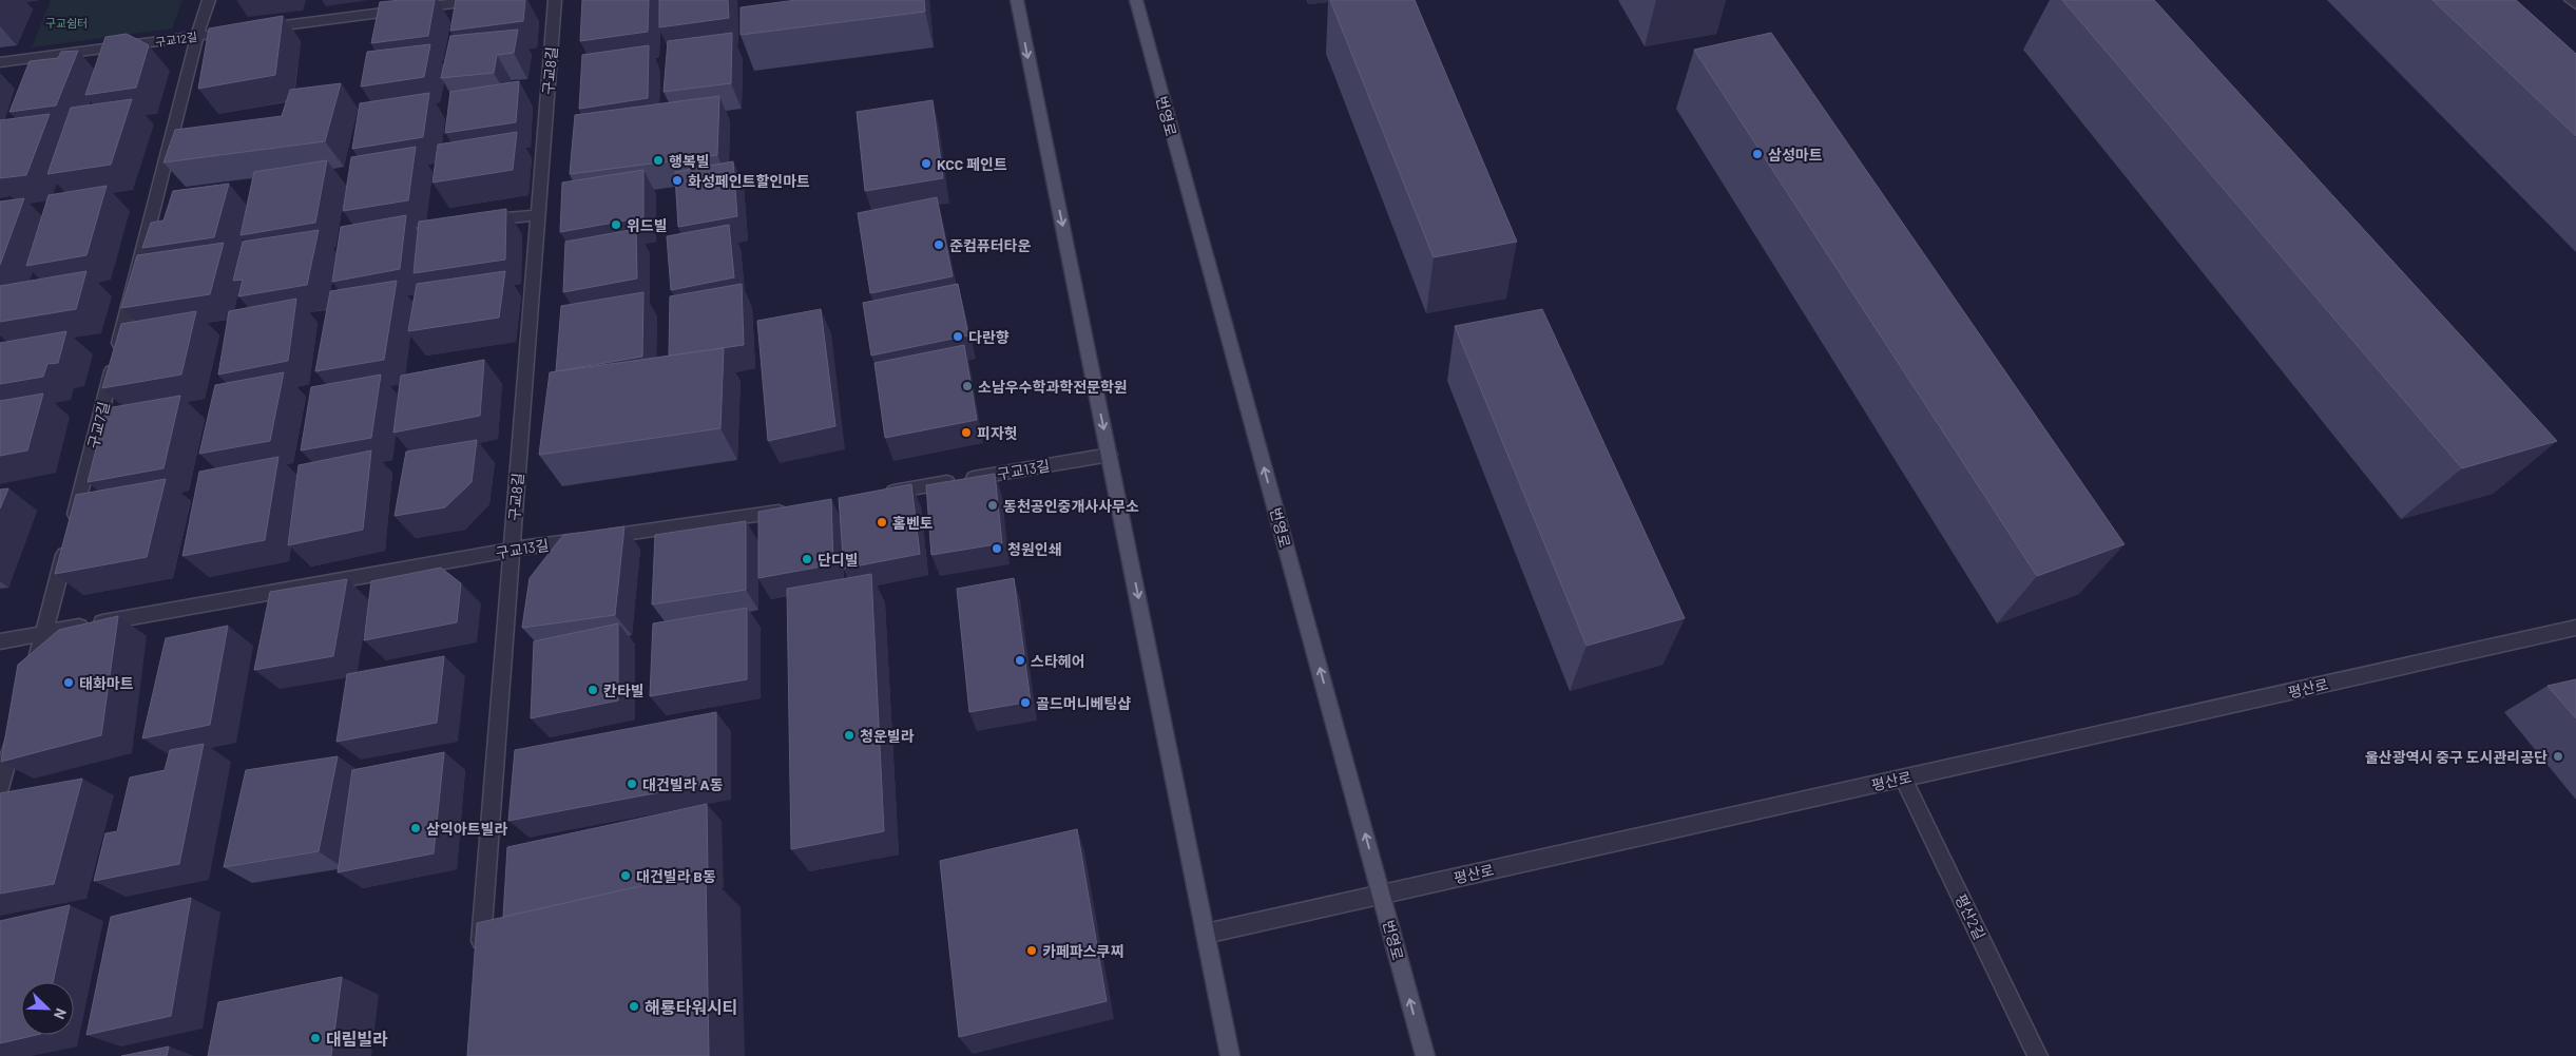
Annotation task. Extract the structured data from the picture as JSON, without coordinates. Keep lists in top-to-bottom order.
{
  "streets": {
    "main road": ["번영로"],
    "street": [
      "구교12길",
      "구교8길",
      "구교7길",
      "구교13길",
      "평산로",
      "평산2길"
    ]
  },
  "crossings": [
    ["구교12길", "구교7길"],
    ["구교8길", "구교13길"],
    ["번영로", "평산로"],
    ["구교7길", "구교13길"],
    ["평산로", "평산2길"]
  ],
  "parks": ["구교쉼터"],
  "places": [
    "삼성마트",
    "행복빌",
    "KCC 페인트",
    "화성페인트할인마트",
    "위드빌",
    "준컴퓨터타운",
    "다란향",
    "소남우수학과학전문학원",
    "피자헛",
    "동천공인중개사사무소",
    "홈벤토",
    "청원인쇄",
    "단디빌",
    "스타헤어",
    "태화마트",
    "칸타빌",
    "골드머니베팅샵",
    "청운빌라",
    "울산광역시 중구 도시관리공단",
    "대건빌라 A동",
    "삼익아트빌라",
    "대건빌라 B동",
    "카페파스쿠찌",
    "해룡타워시티",
    "대림빌라"
  ],
  "north": "bottom right"
}
